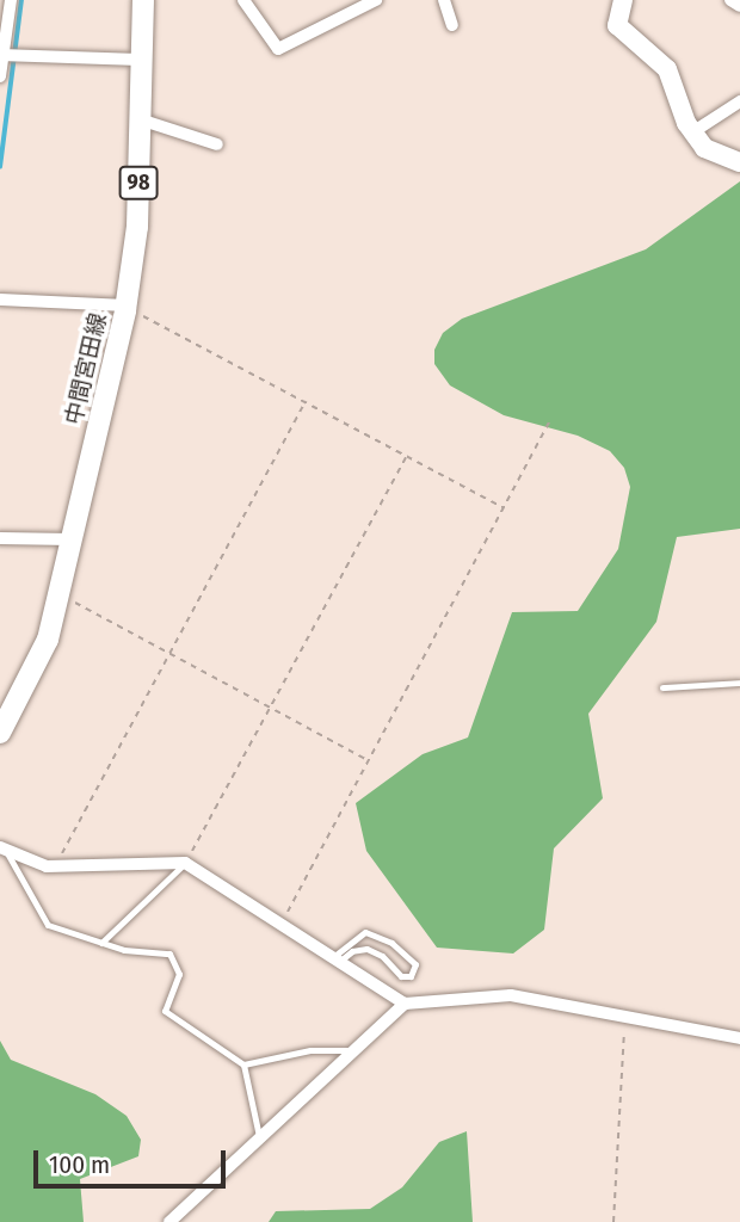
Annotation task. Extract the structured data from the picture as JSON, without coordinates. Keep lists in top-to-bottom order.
{
  "streets": {
    "main road": ["98", "中間宮田線"]
  },
  "scale_bar": "100 m"
}
